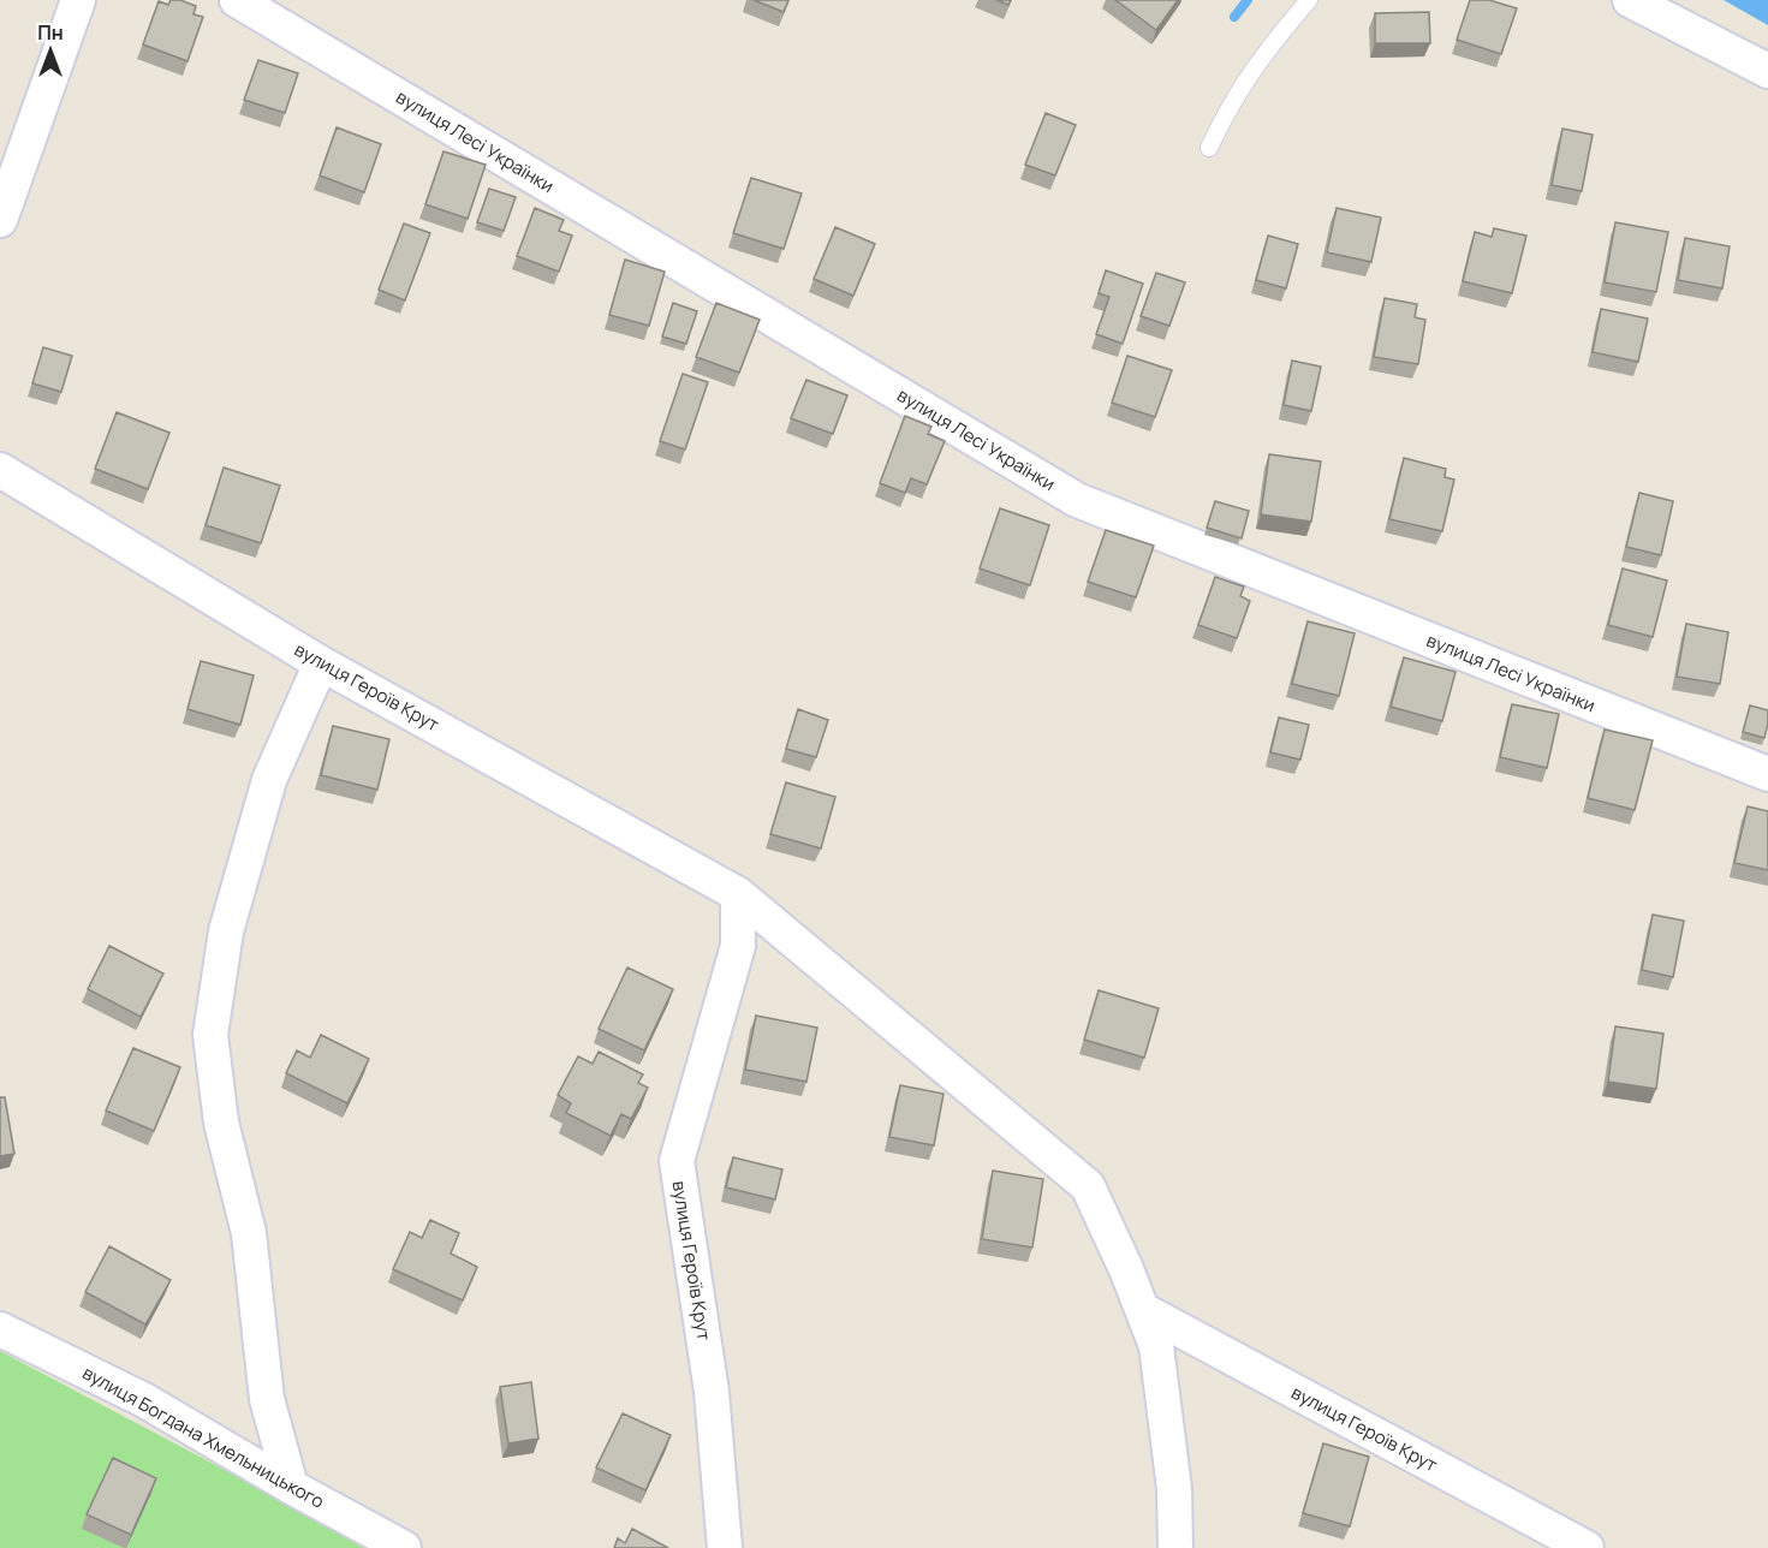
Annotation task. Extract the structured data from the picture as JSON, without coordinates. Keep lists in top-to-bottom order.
{
  "streets": {
    "street": ["вулиця Лесі Українки", "вулиця Героїв Крут", "вулиця Богдана Хмельницького"]
  },
  "north": "top"
}
